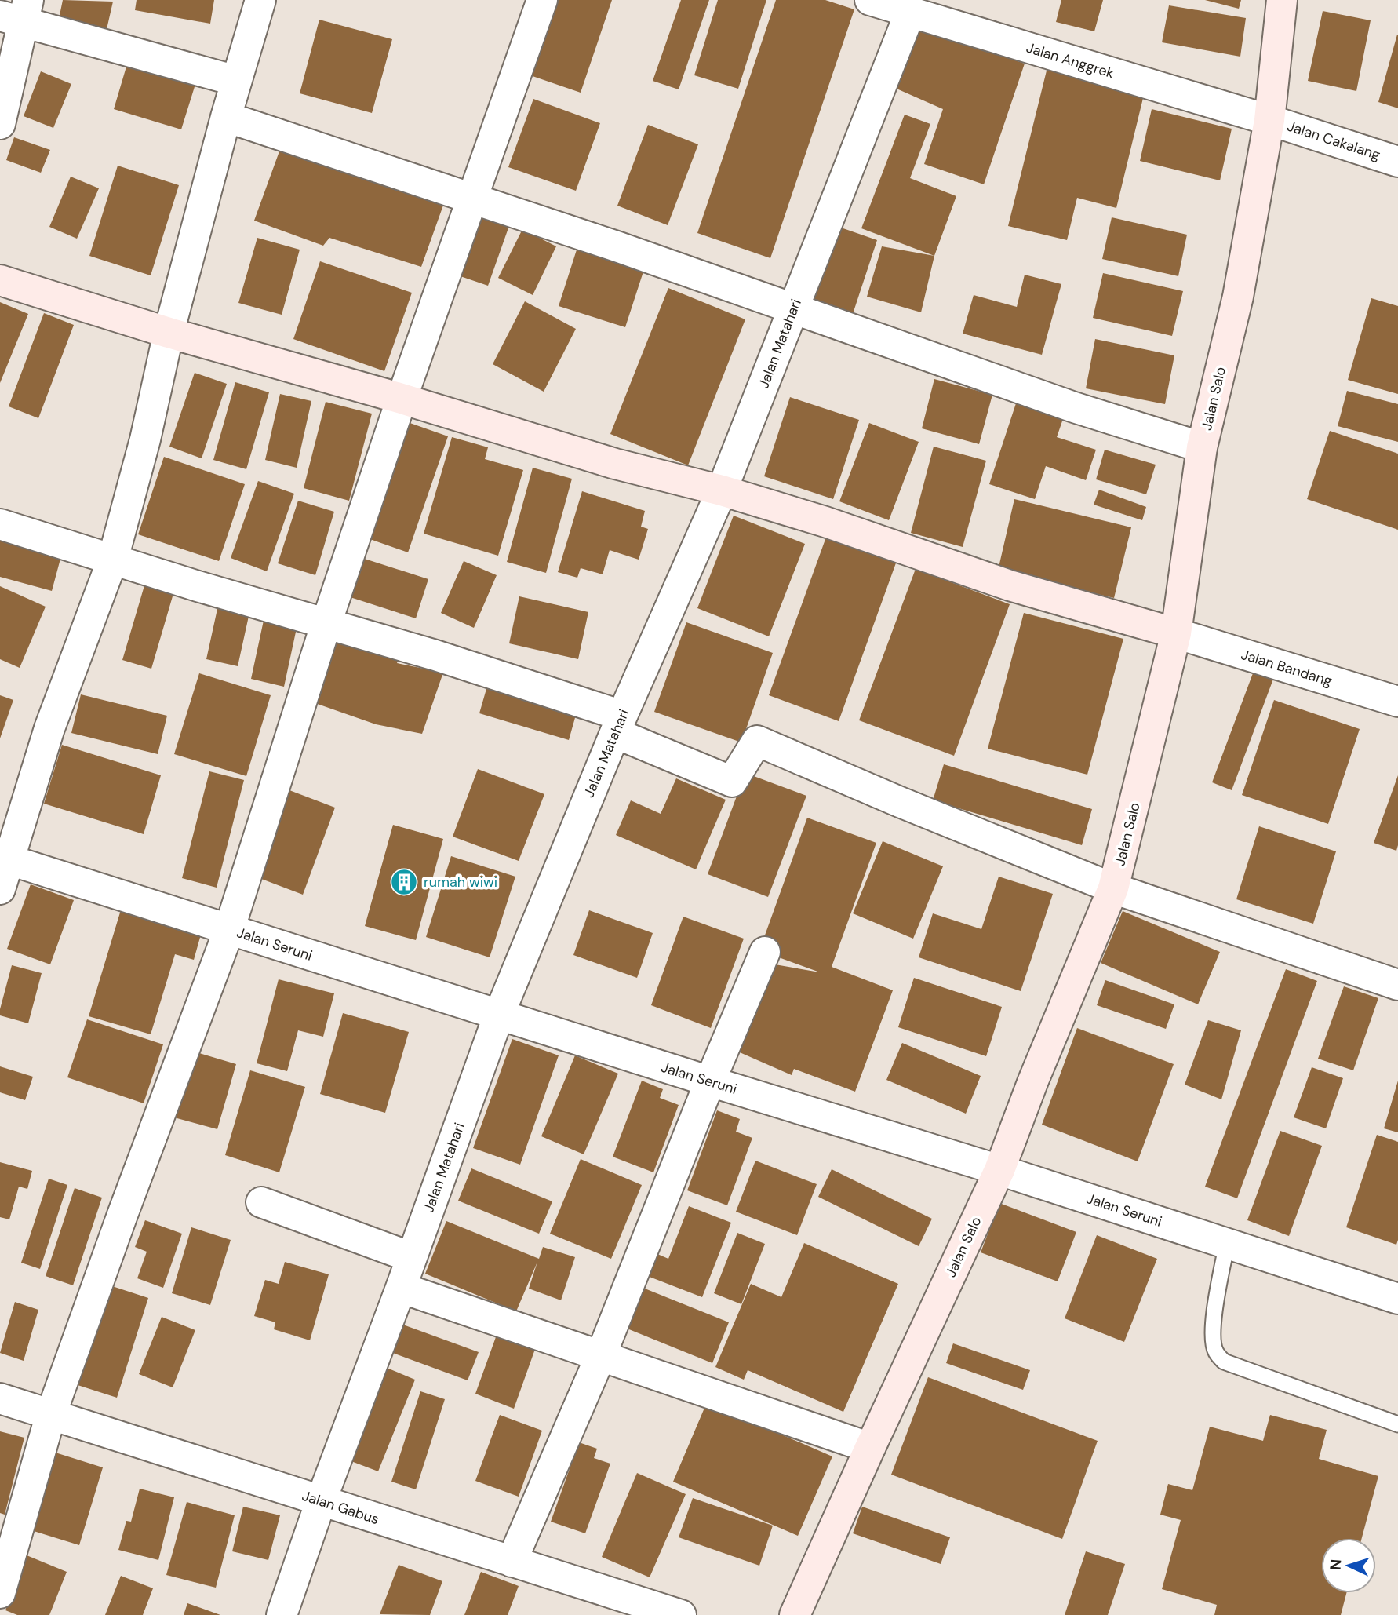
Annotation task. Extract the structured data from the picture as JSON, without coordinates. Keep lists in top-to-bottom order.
{
  "streets": {
    "street": [
      "Jalan Anggrek",
      "Jalan Cakalang",
      "Jalan Matahari",
      "Jalan Salo",
      "Jalan Bandang",
      "Jalan Seruni",
      "Jalan Gabus"
    ]
  },
  "crossings": [
    ["Jalan Anggrek", "Jalan Cakalang"],
    ["Jalan Anggrek", "Jalan Matahari"],
    ["Jalan Anggrek", "Jalan Salo"],
    ["Jalan Cakalang", "Jalan Salo"],
    ["Jalan Matahari", "Jalan Seruni"],
    ["Jalan Matahari", "Jalan Gabus"],
    ["Jalan Salo", "Jalan Bandang"],
    ["Jalan Salo", "Jalan Seruni"]
  ],
  "places": {
    "building": ["rumah wiwi"]
  },
  "north": "left"
}
